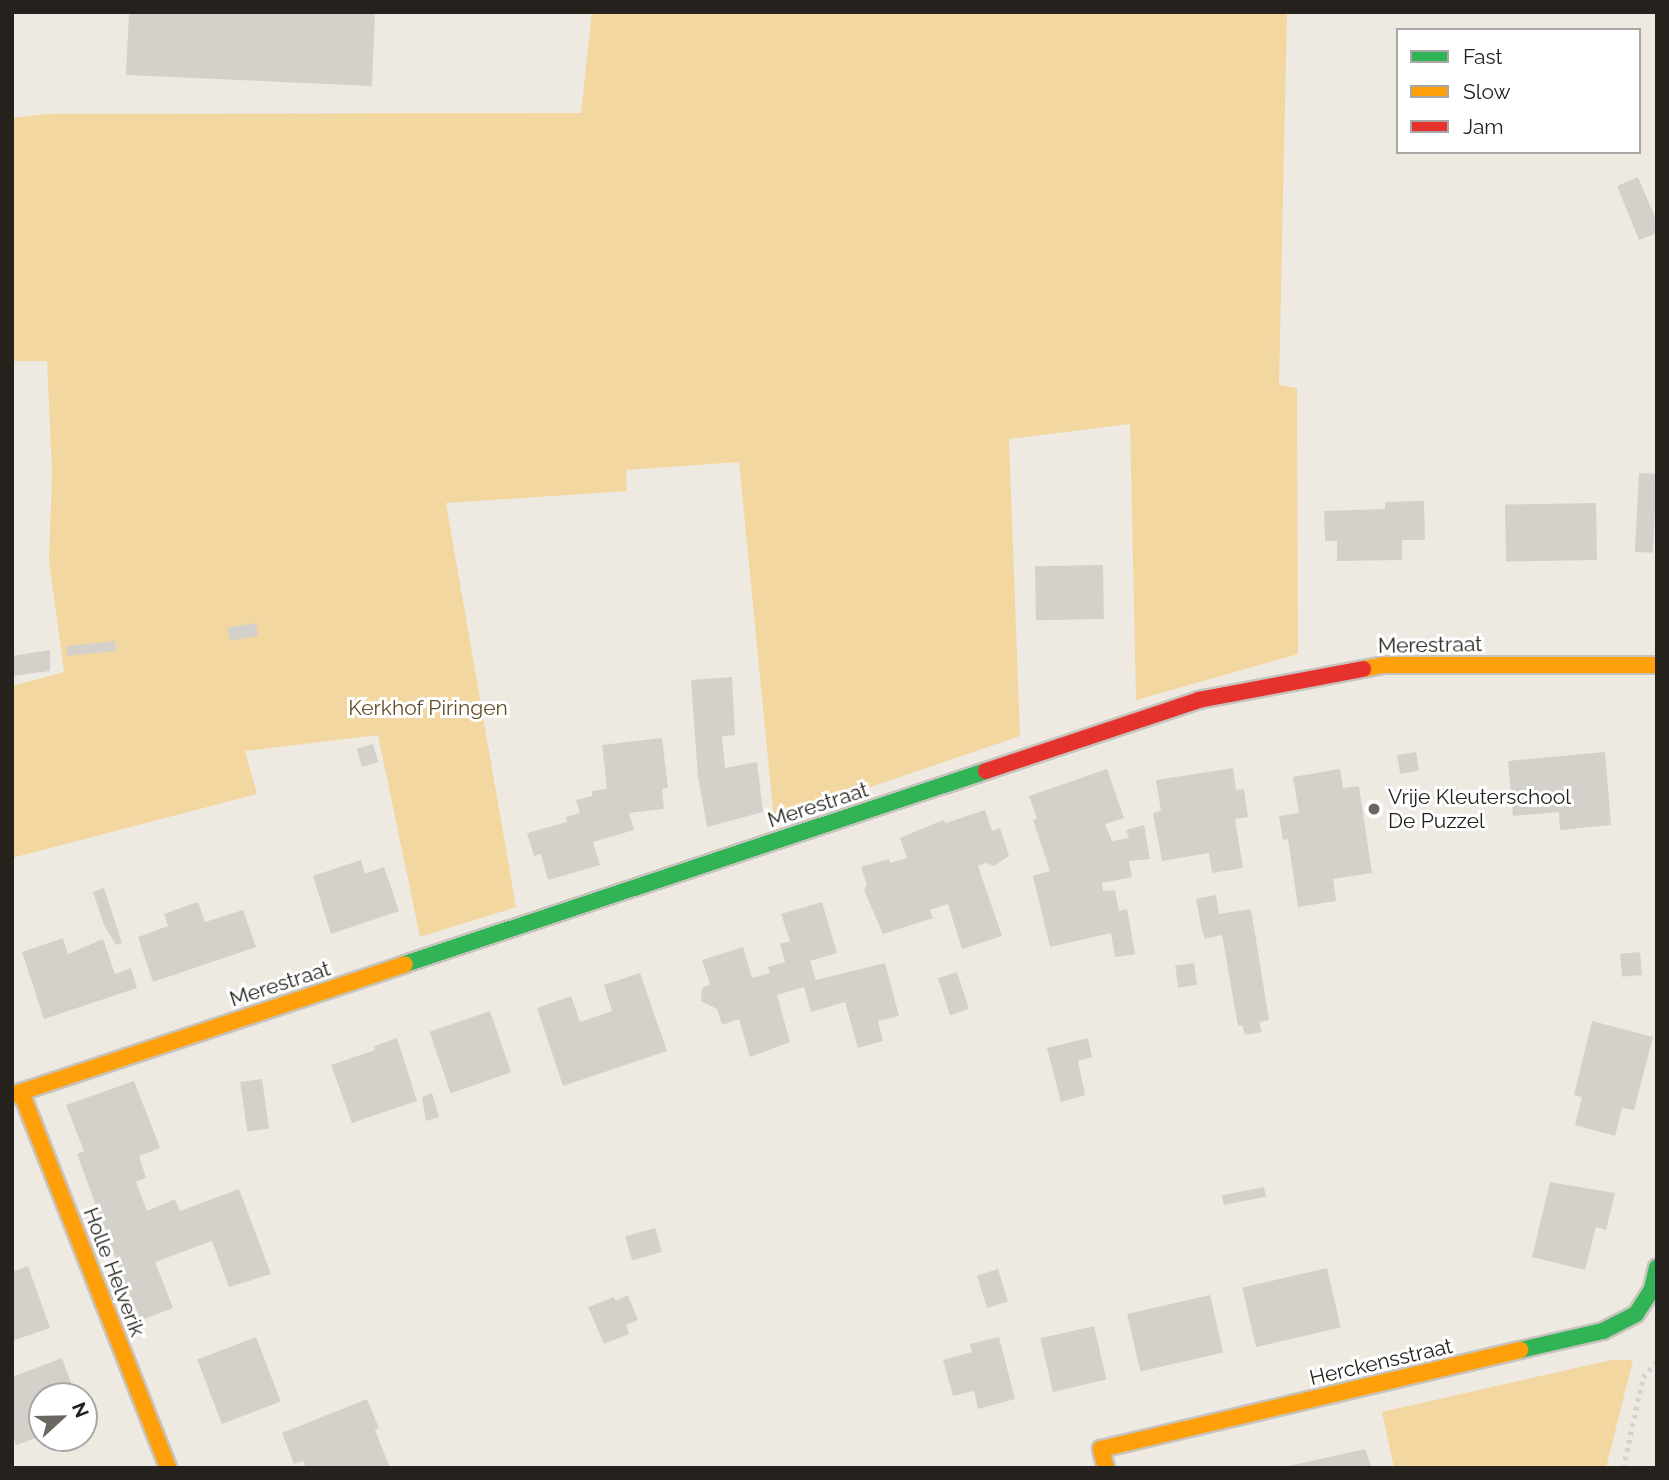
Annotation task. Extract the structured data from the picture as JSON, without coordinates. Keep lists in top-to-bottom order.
{
  "streets": {
    "street": ["Merestraat", "Holle Helverik", "Herckensstraat"]
  },
  "crossings": [
    ["Merestraat", "Holle Helverik"]
  ],
  "parks": ["Kerkhof Piringen"],
  "places": ["Vrije Kleuterschool De Puzzel"],
  "legend": ["Fast", "Slow", "Jam"],
  "north": "right"
}
